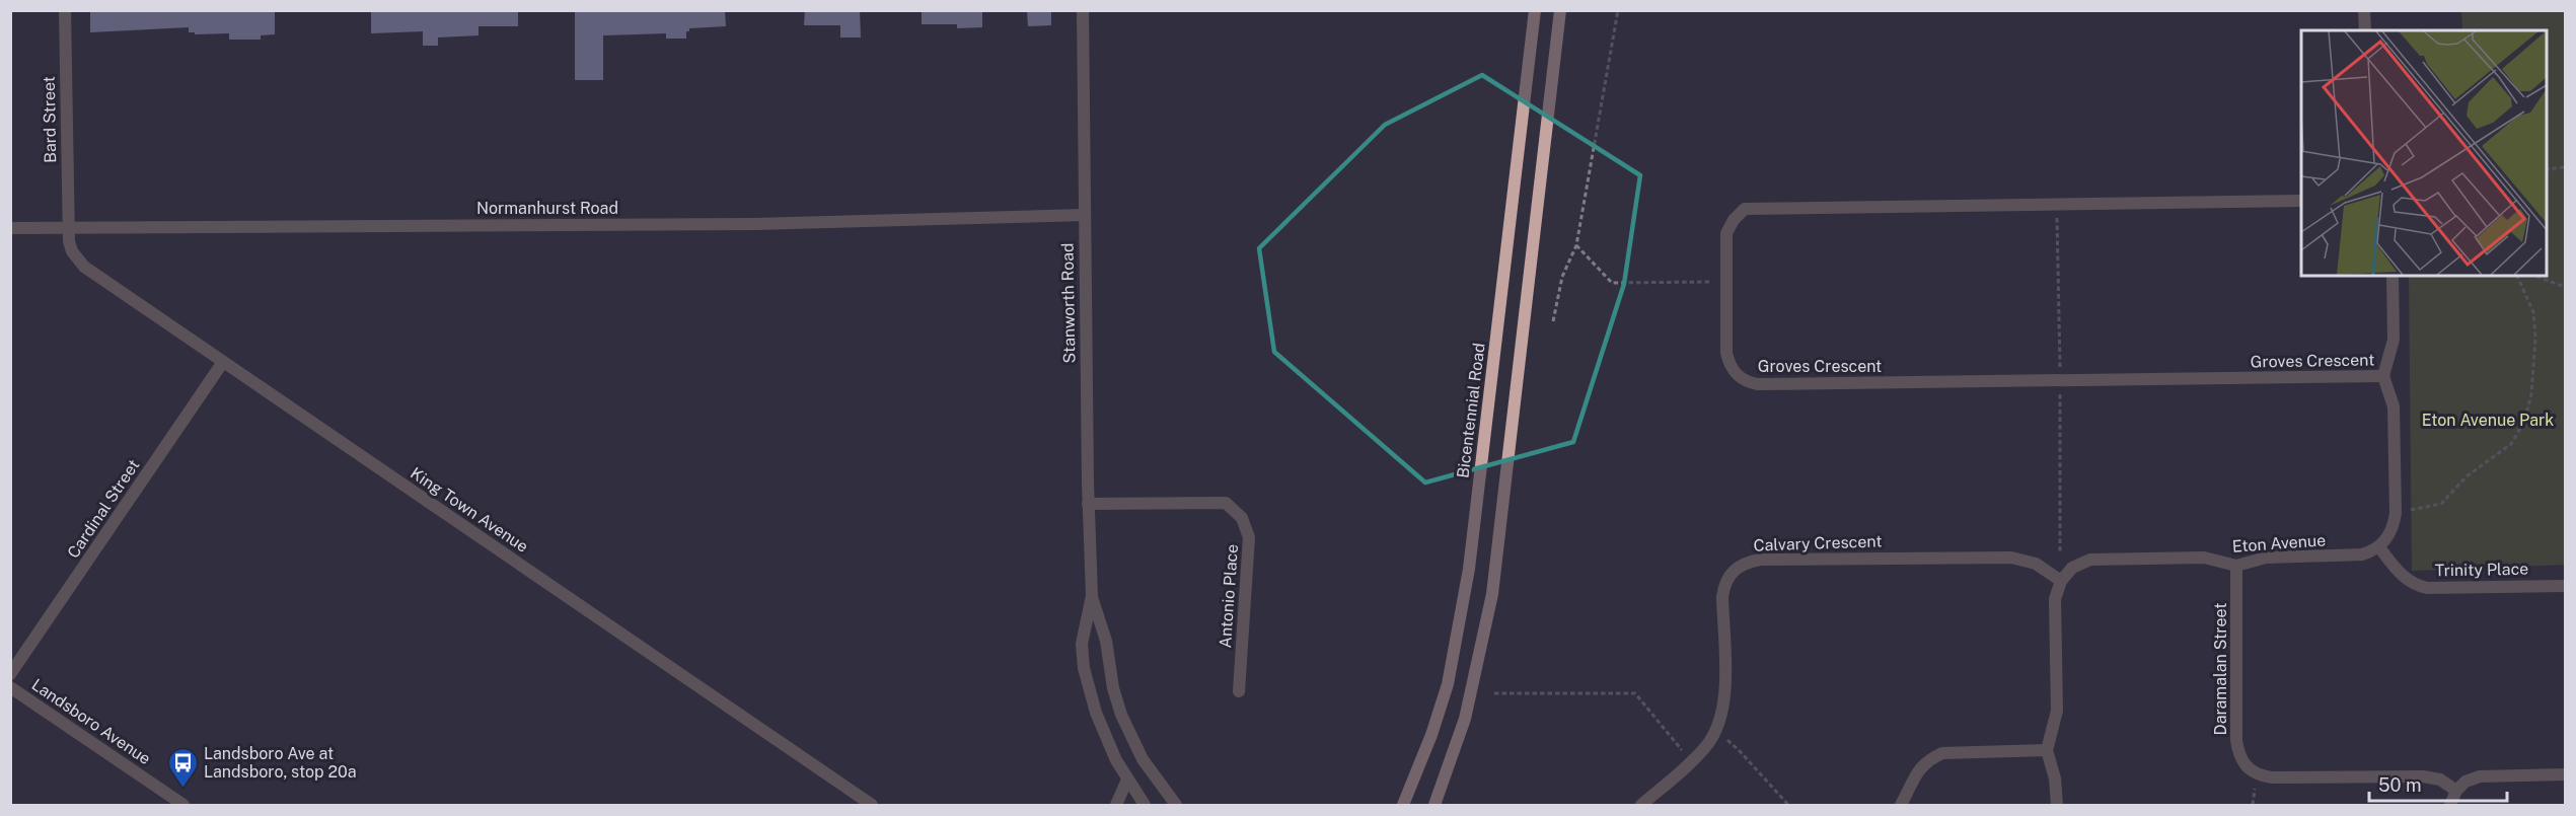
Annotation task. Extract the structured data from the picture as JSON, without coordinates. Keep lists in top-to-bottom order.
{
  "streets": {
    "main road": ["Bicentennial Road"],
    "street": [
      "Bard Street",
      "Normanhurst Road",
      "Stanworth Road",
      "Groves Crescent",
      "Cardinal Street",
      "King Town Avenue",
      "Calvary Crescent",
      "Eton Avenue",
      "Trinity Place",
      "Antonio Place",
      "Daramalan Street",
      "Landsboro Avenue"
    ]
  },
  "crossings": [
    ["Bard Street", "Normanhurst Road"],
    ["Bard Street", "King Town Avenue"],
    ["Normanhurst Road", "Stanworth Road"],
    ["Normanhurst Road", "King Town Avenue"],
    ["Stanworth Road", "Antonio Place"],
    ["Cardinal Street", "King Town Avenue"],
    ["Calvary Crescent", "Eton Avenue"],
    ["Eton Avenue", "Trinity Place"],
    ["Eton Avenue", "Daramalan Street"]
  ],
  "parks": ["Eton Avenue Park"],
  "places": {
    "bus stop": ["Landsboro Ave at Landsboro, stop 20a"]
  },
  "scale_bar": "50 m"
}
